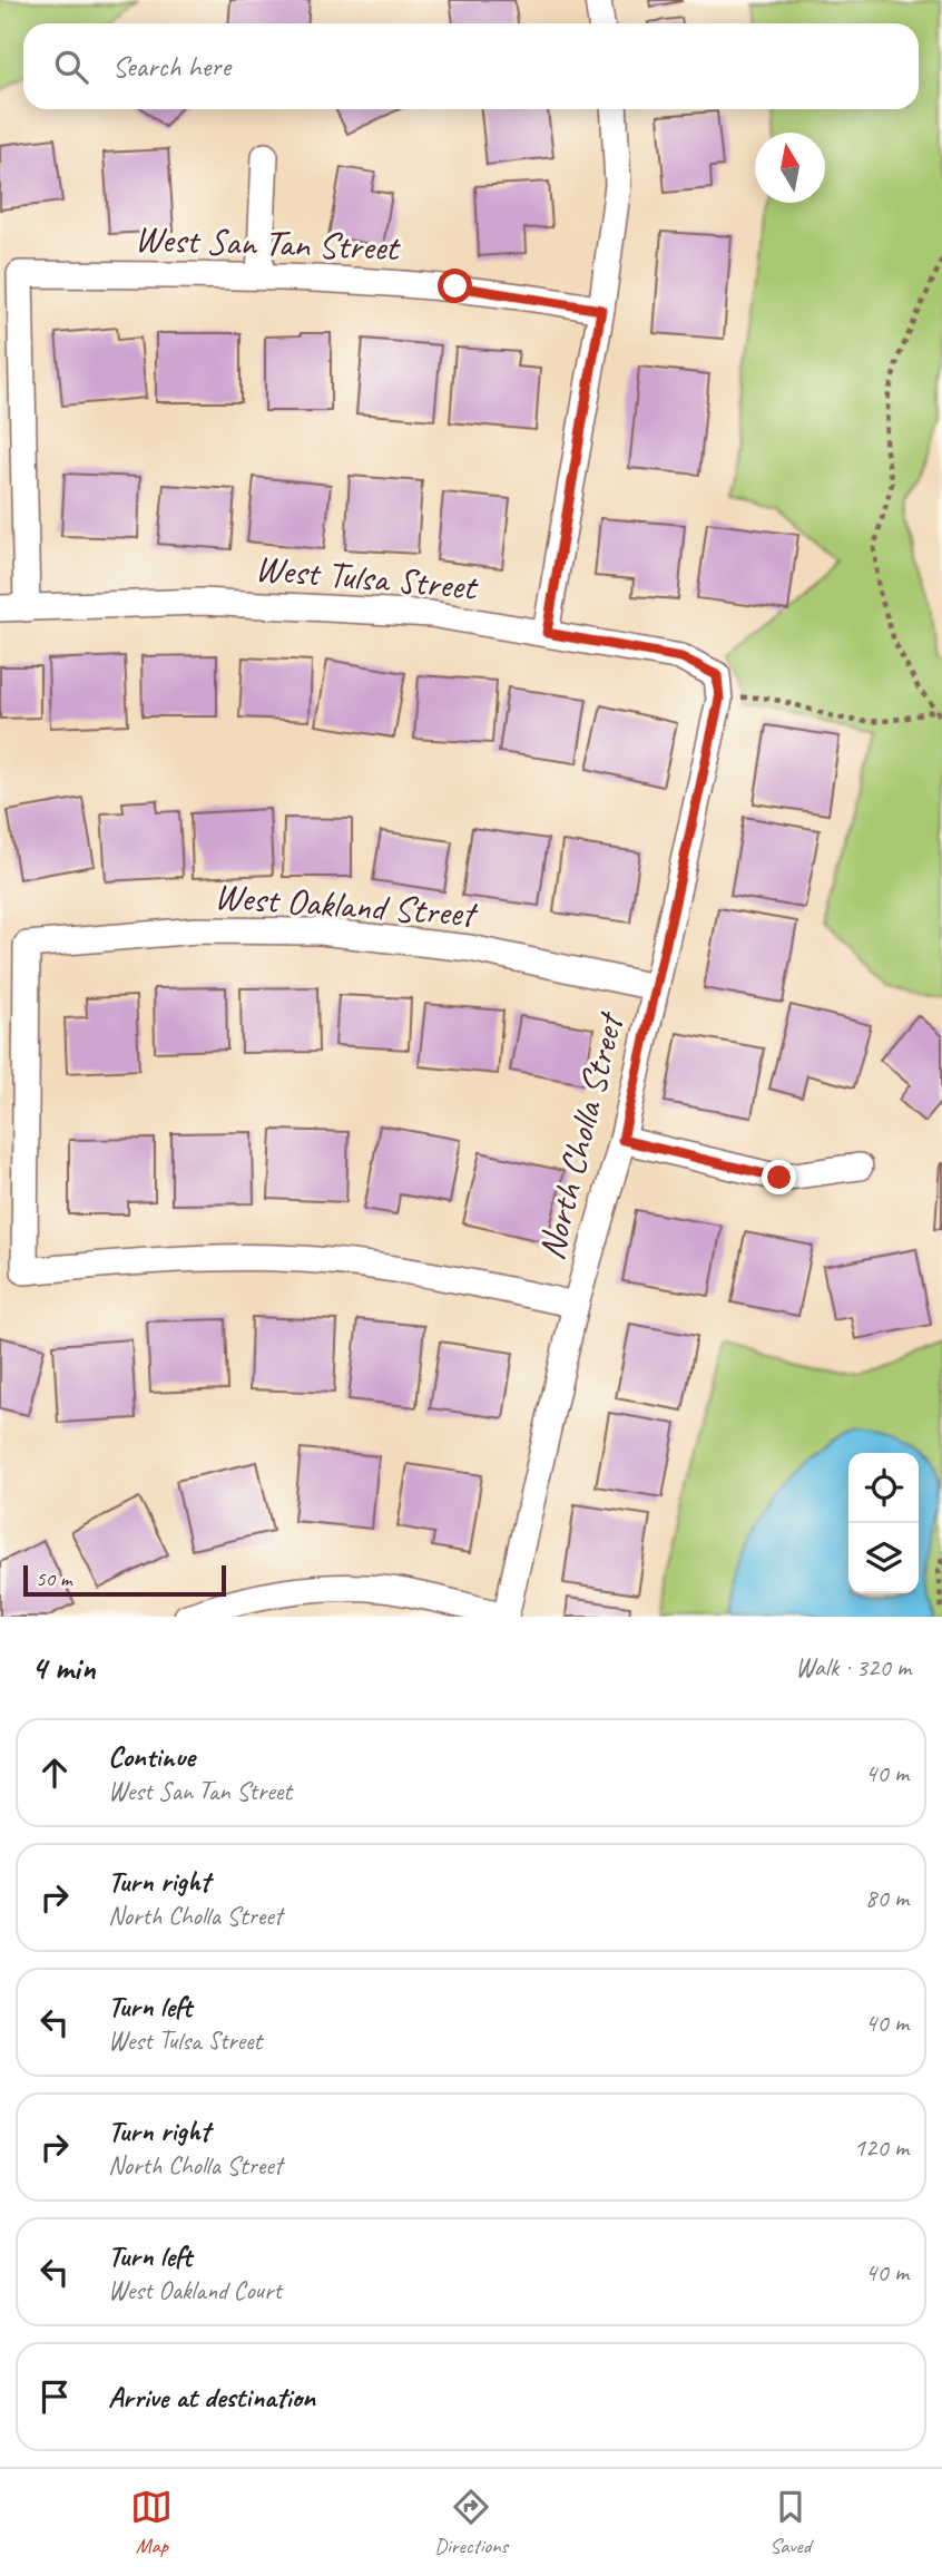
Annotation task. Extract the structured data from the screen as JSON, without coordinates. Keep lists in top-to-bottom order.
{
  "streets": {
    "street": [
      "West San Tan Street",
      "West Tulsa Street",
      "West Oakland Street",
      "North Cholla Street"
    ]
  },
  "crossings": [
    ["West San Tan Street", "West Tulsa Street"],
    ["West Tulsa Street", "North Cholla Street"],
    ["West Oakland Street", "North Cholla Street"]
  ],
  "scale_bar": "50 m",
  "north": "top",
  "page": {
    "search": "Search here",
    "scale": "50 m",
    "heading": ["4 min", "Walk · 320 m"],
    "list": [
      ["Continue", "West San Tan Street", "40 m"],
      ["Turn right", "North Cholla Street", "80 m"],
      ["Turn left", "West Tulsa Street", "40 m"],
      ["Turn right", "North Cholla Street", "120 m"],
      ["Turn left", "West Oakland Court", "40 m"],
      "Arrive at destination"
    ],
    "nav": ["Map", "Directions", "Saved"]
  }
}
